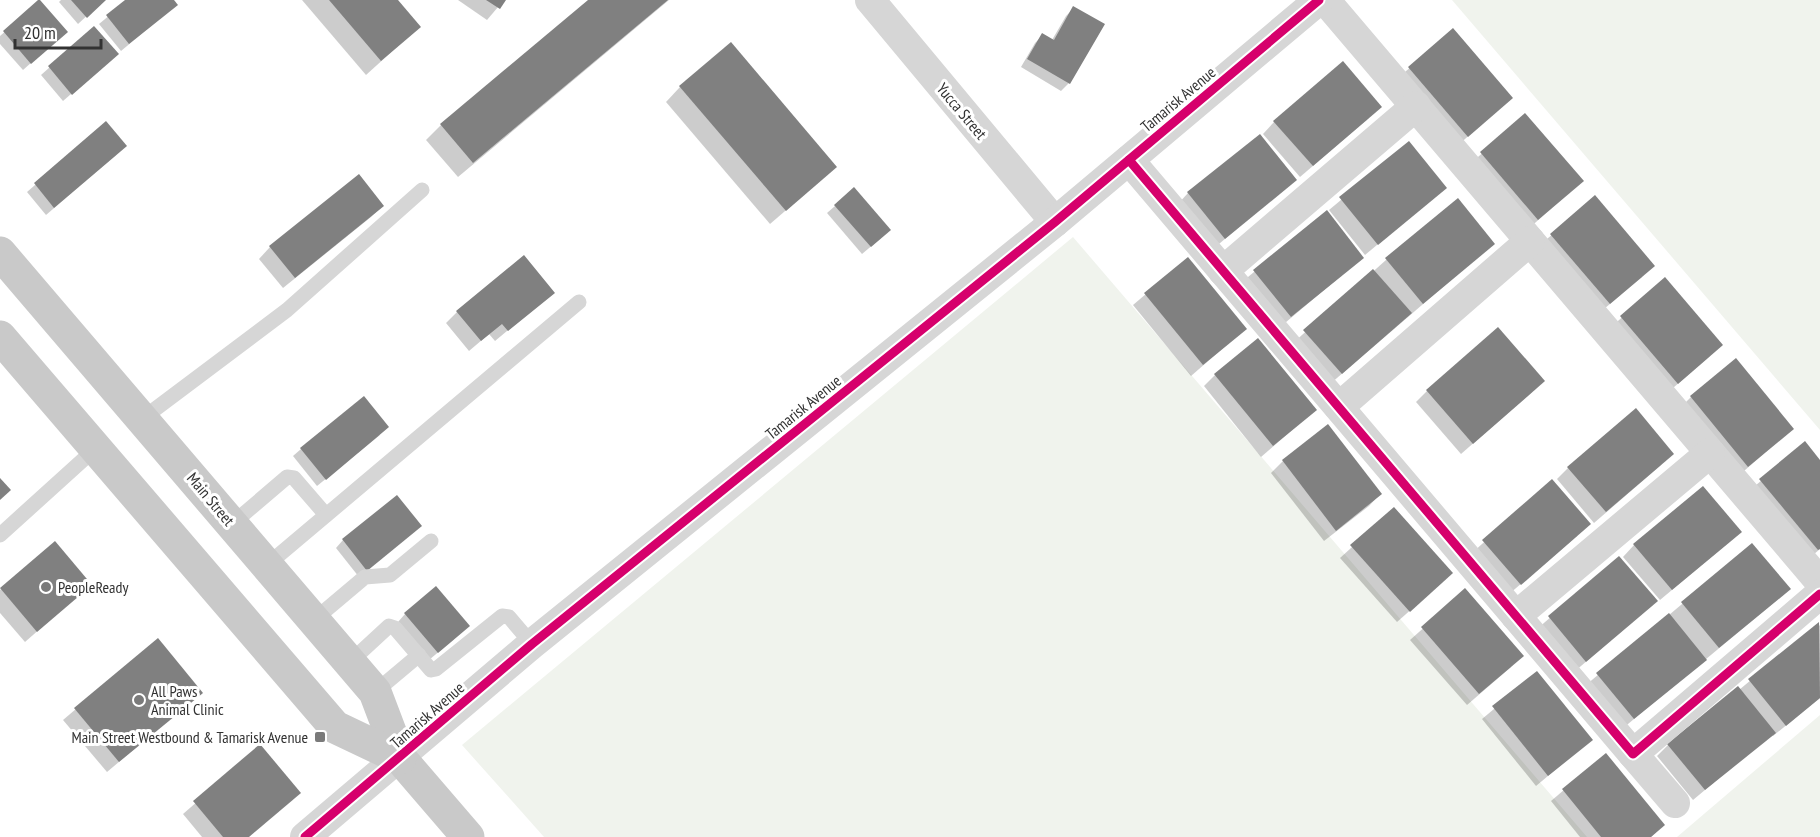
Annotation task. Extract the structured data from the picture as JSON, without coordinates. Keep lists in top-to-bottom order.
{
  "streets": {
    "main road": ["Main Street"],
    "street": ["Tamarisk Avenue", "Yucca Street"]
  },
  "crossings": [
    ["Tamarisk Avenue", "Yucca Street"],
    ["Tamarisk Avenue", "Main Street"]
  ],
  "places": {
    "other": ["PeopleReady", "All Paws Animal Clinic"],
    "transit": ["Main Street Westbound & Tamarisk Avenue"]
  },
  "scale_bar": "20 m"
}
